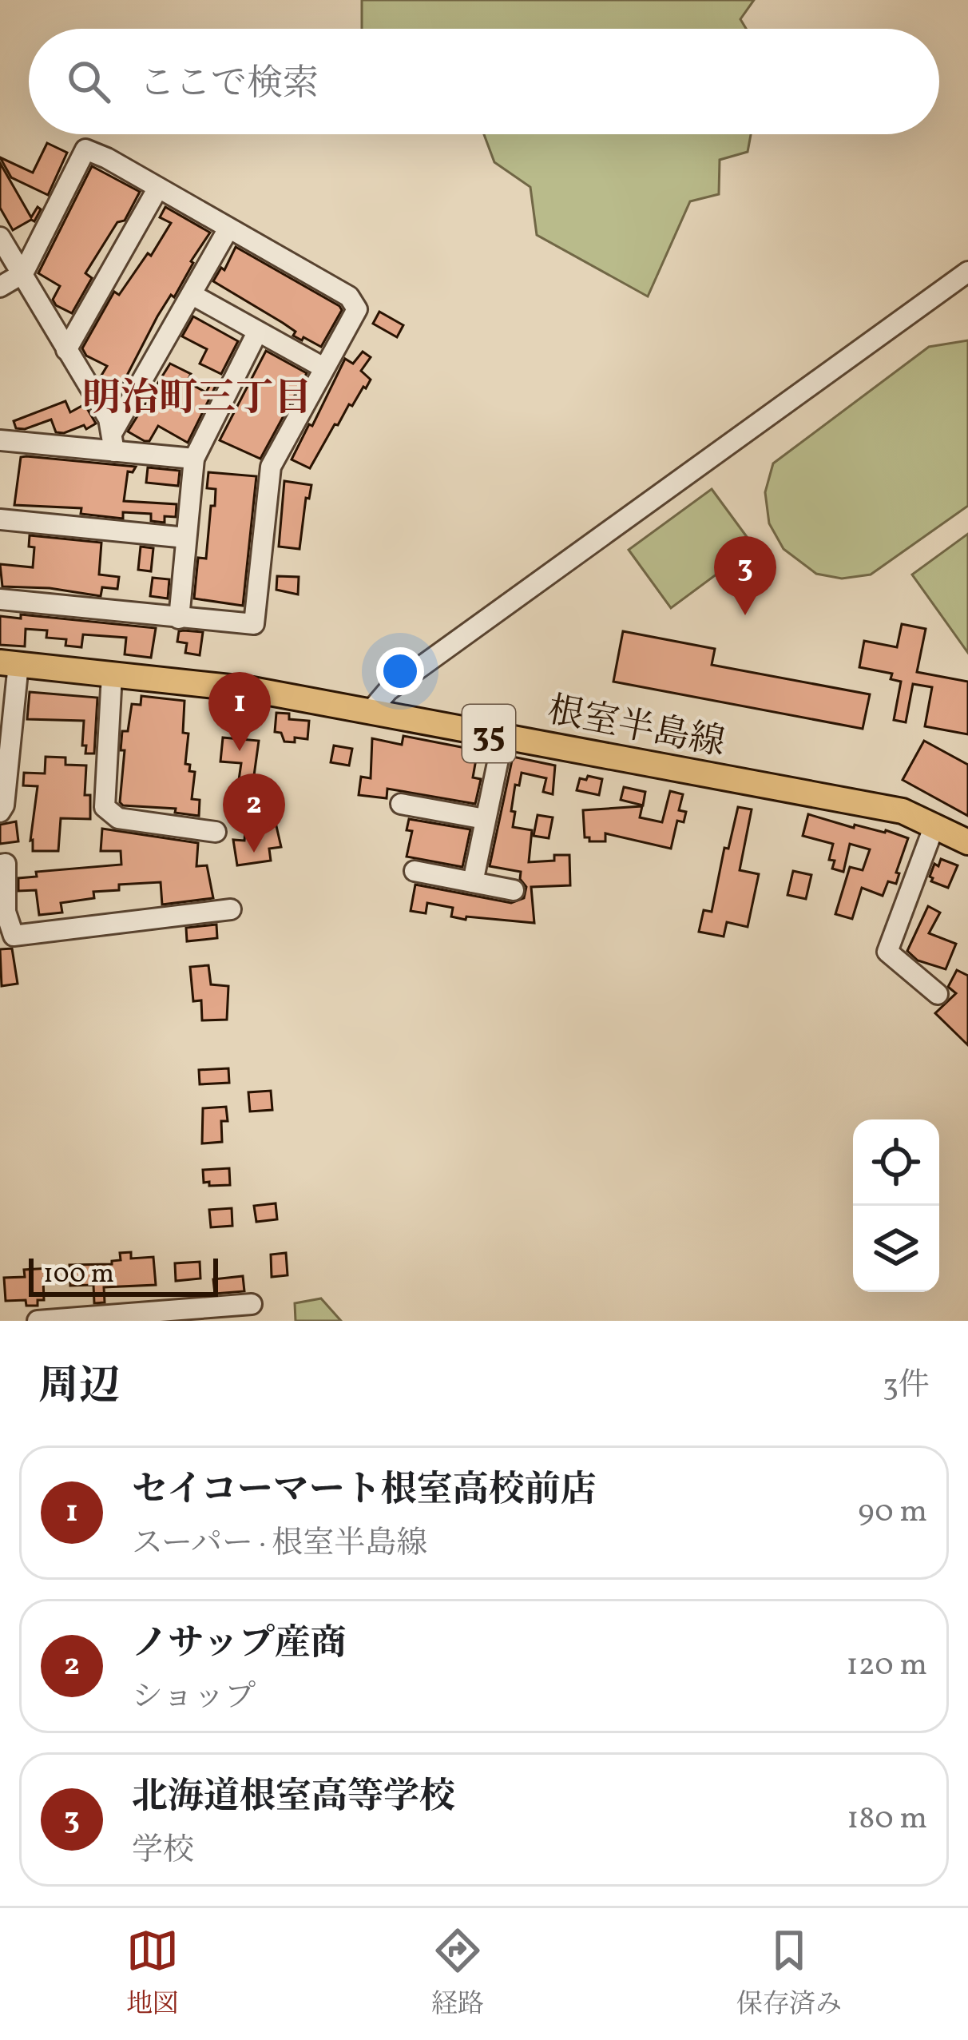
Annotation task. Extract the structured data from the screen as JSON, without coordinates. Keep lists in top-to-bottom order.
{
  "streets": {
    "main road": ["根室半島線", "35"]
  },
  "districts": ["明治町三丁目"],
  "scale_bar": "100 m",
  "page": {
    "search": "ここで検索",
    "pins": ["3", "1", "2"],
    "scale": "100 m",
    "heading": ["周辺", "3件"],
    "list": [
      {
        "mark": "1",
        "name": "セイコーマート根室高校前店",
        "note": "スーパー · 根室半島線",
        "value": "90 m"
      },
      {
        "mark": "2",
        "name": "ノサップ産商",
        "note": "ショップ",
        "value": "120 m"
      },
      {
        "mark": "3",
        "name": "北海道根室高等学校",
        "note": "学校",
        "value": "180 m"
      }
    ],
    "nav": ["地図", "経路", "保存済み"]
  }
}
